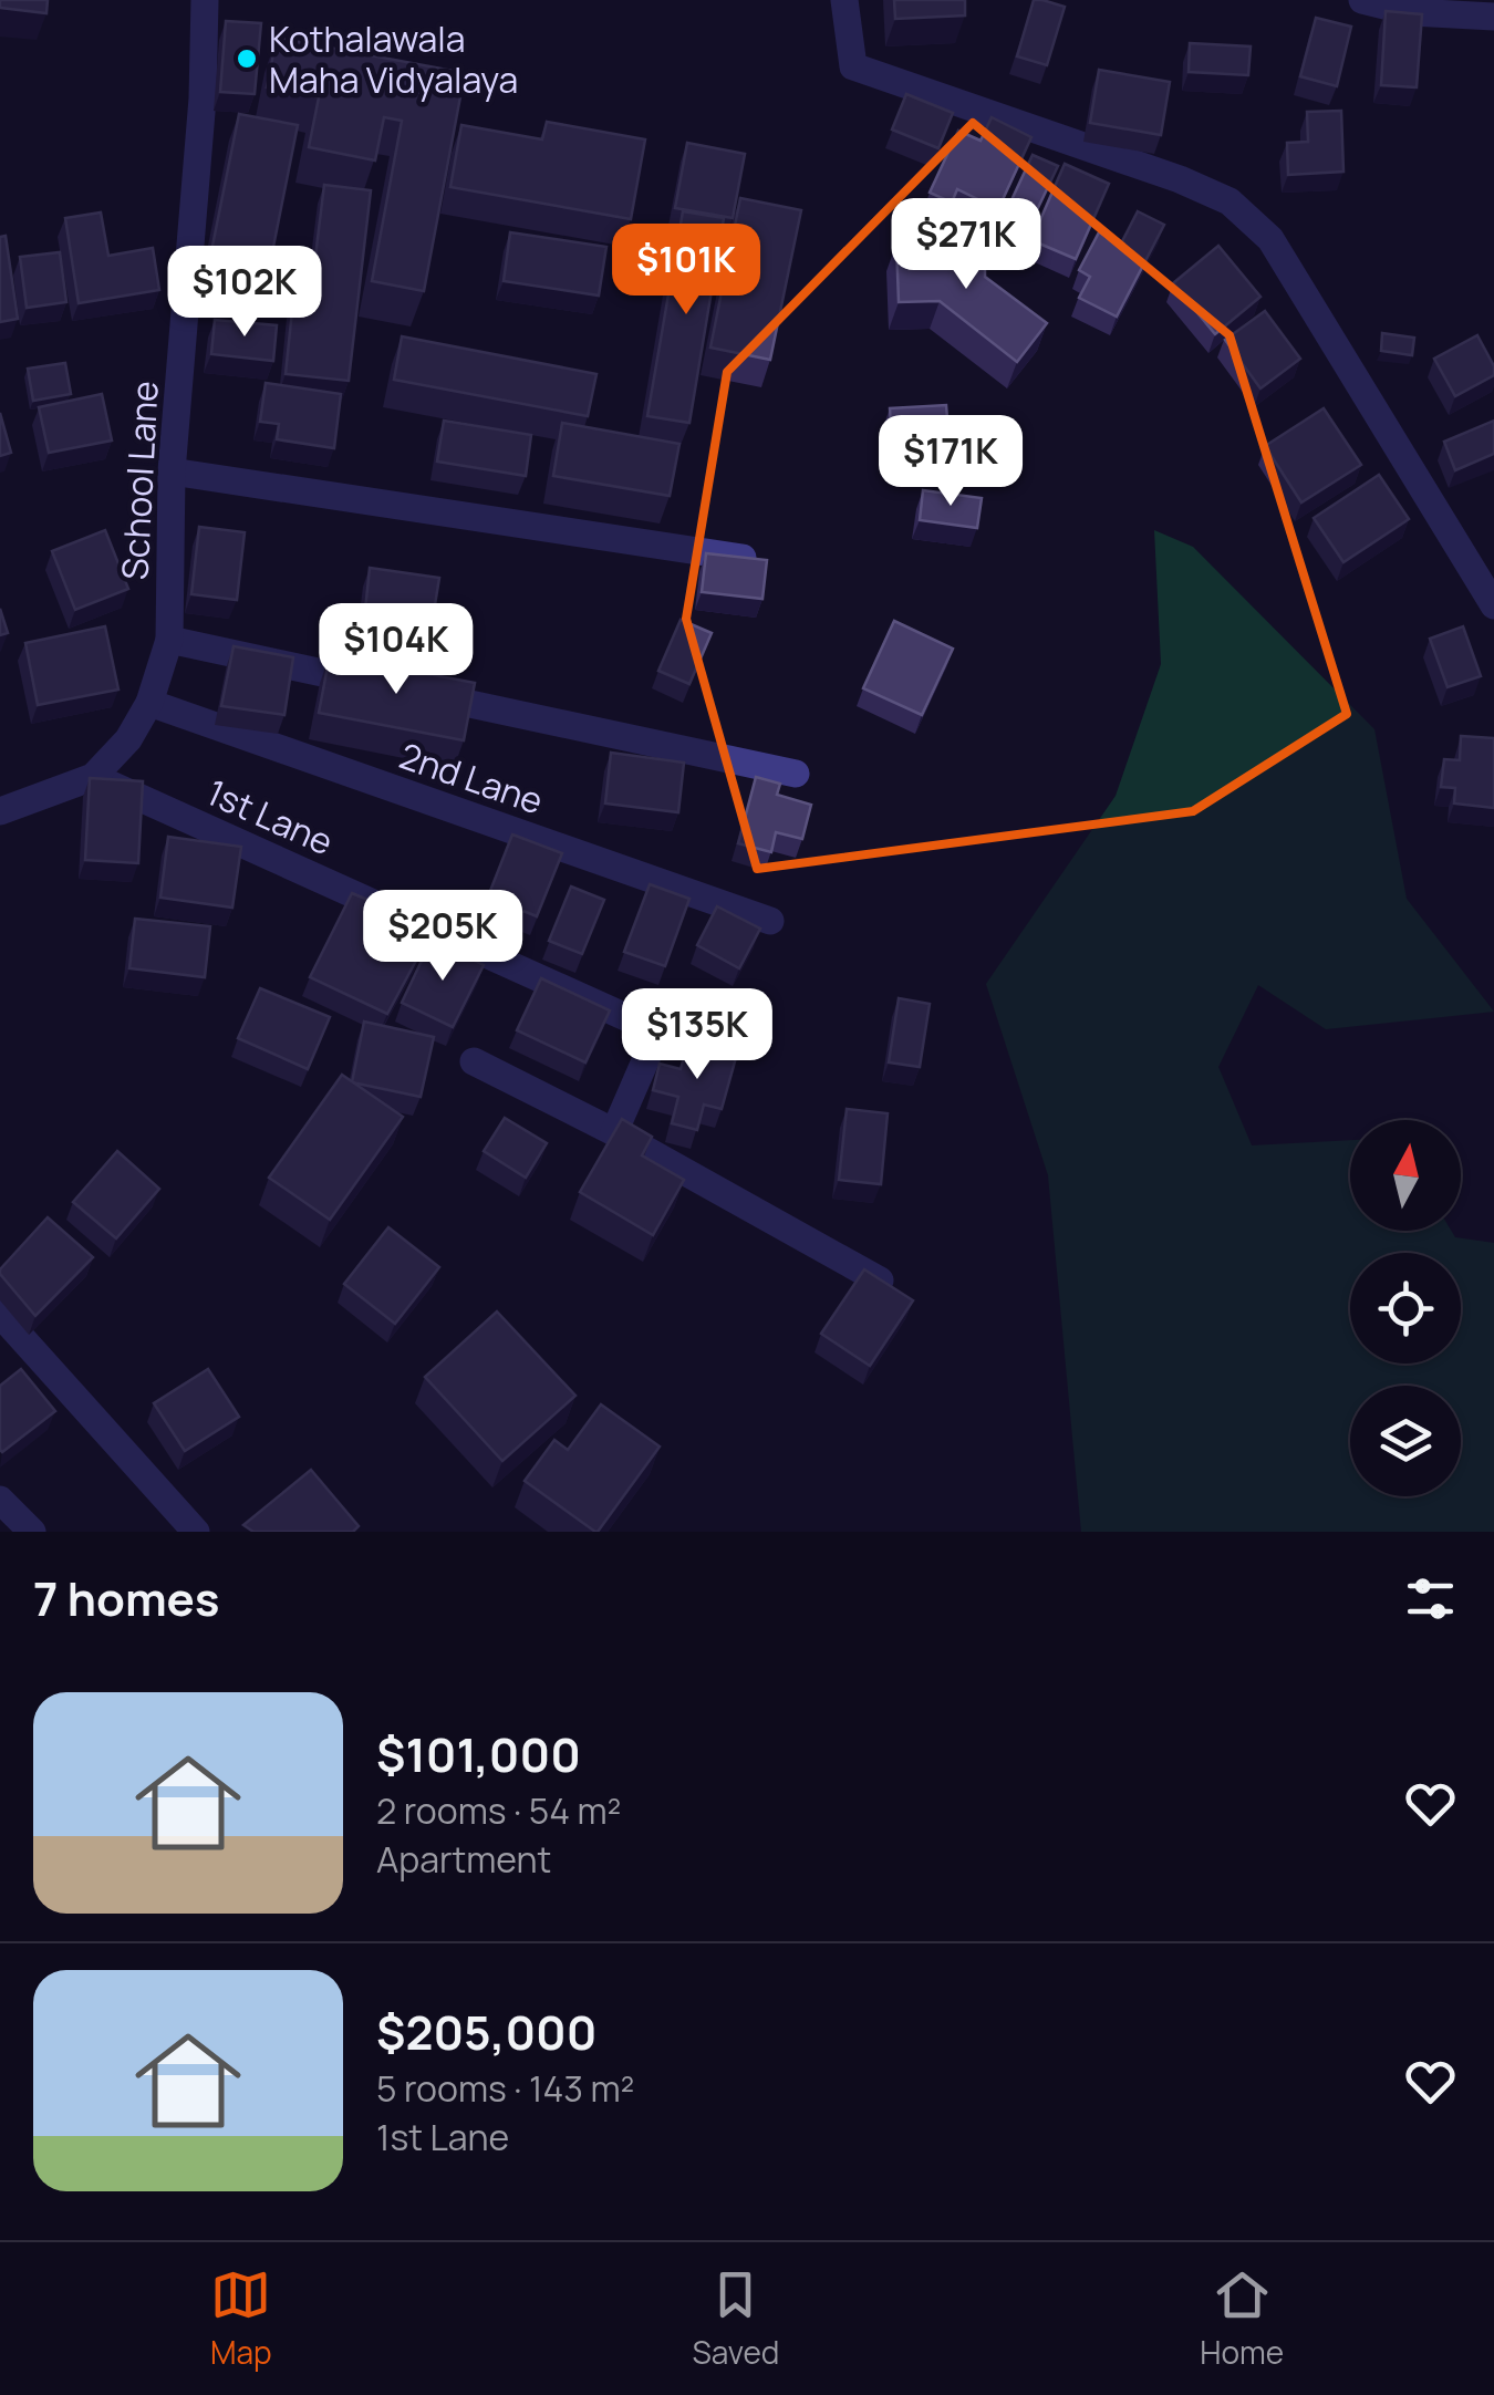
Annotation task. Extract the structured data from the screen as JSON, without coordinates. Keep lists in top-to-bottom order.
{
  "streets": {
    "street": ["School Lane", "2nd Lane", "1st Lane"]
  },
  "crossings": [
    ["School Lane", "2nd Lane"],
    ["School Lane", "1st Lane"]
  ],
  "places": ["Kothalawala Maha Vidyalaya"],
  "north": "top",
  "page": {
    "price": [
      "$271K",
      "$101K",
      "$102K",
      "$171K",
      "$104K",
      "$205K",
      "$135K"
    ],
    "heading": "7 homes",
    "list": [
      {
        "name": "$101,000",
        "note": "2 rooms · 54 m² · Apartment"
      },
      {
        "name": "$205,000",
        "note": "5 rooms · 143 m² · 1st Lane"
      }
    ],
    "tabs": ["Map", "Saved", "Home"]
  }
}
